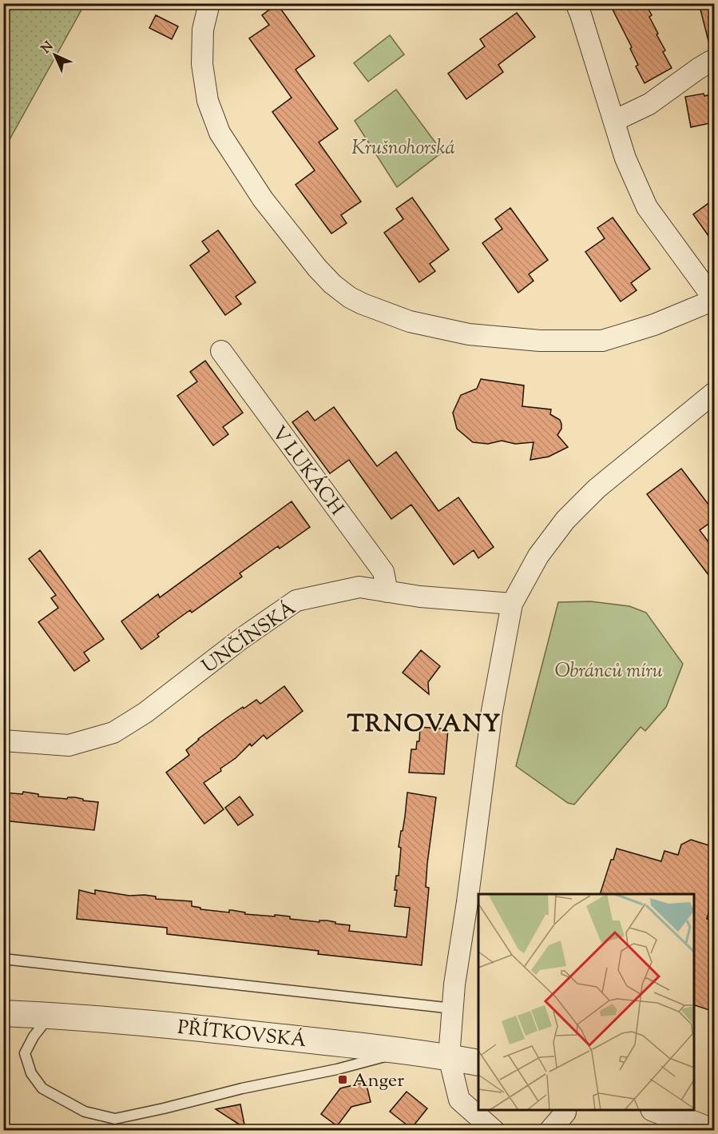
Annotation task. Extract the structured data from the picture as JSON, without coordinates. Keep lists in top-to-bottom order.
{
  "streets": {
    "street": ["V LUKÁCH", "UNČÍNSKÁ", "PŘÍTKOVSKÁ"]
  },
  "crossings": [
    ["V LUKÁCH", "UNČÍNSKÁ"]
  ],
  "districts": ["TRNOVANY"],
  "parks": ["Krušnohorská", "Obránců míru"],
  "places": {
    "transit": ["Anger"]
  },
  "north": "top left"
}
